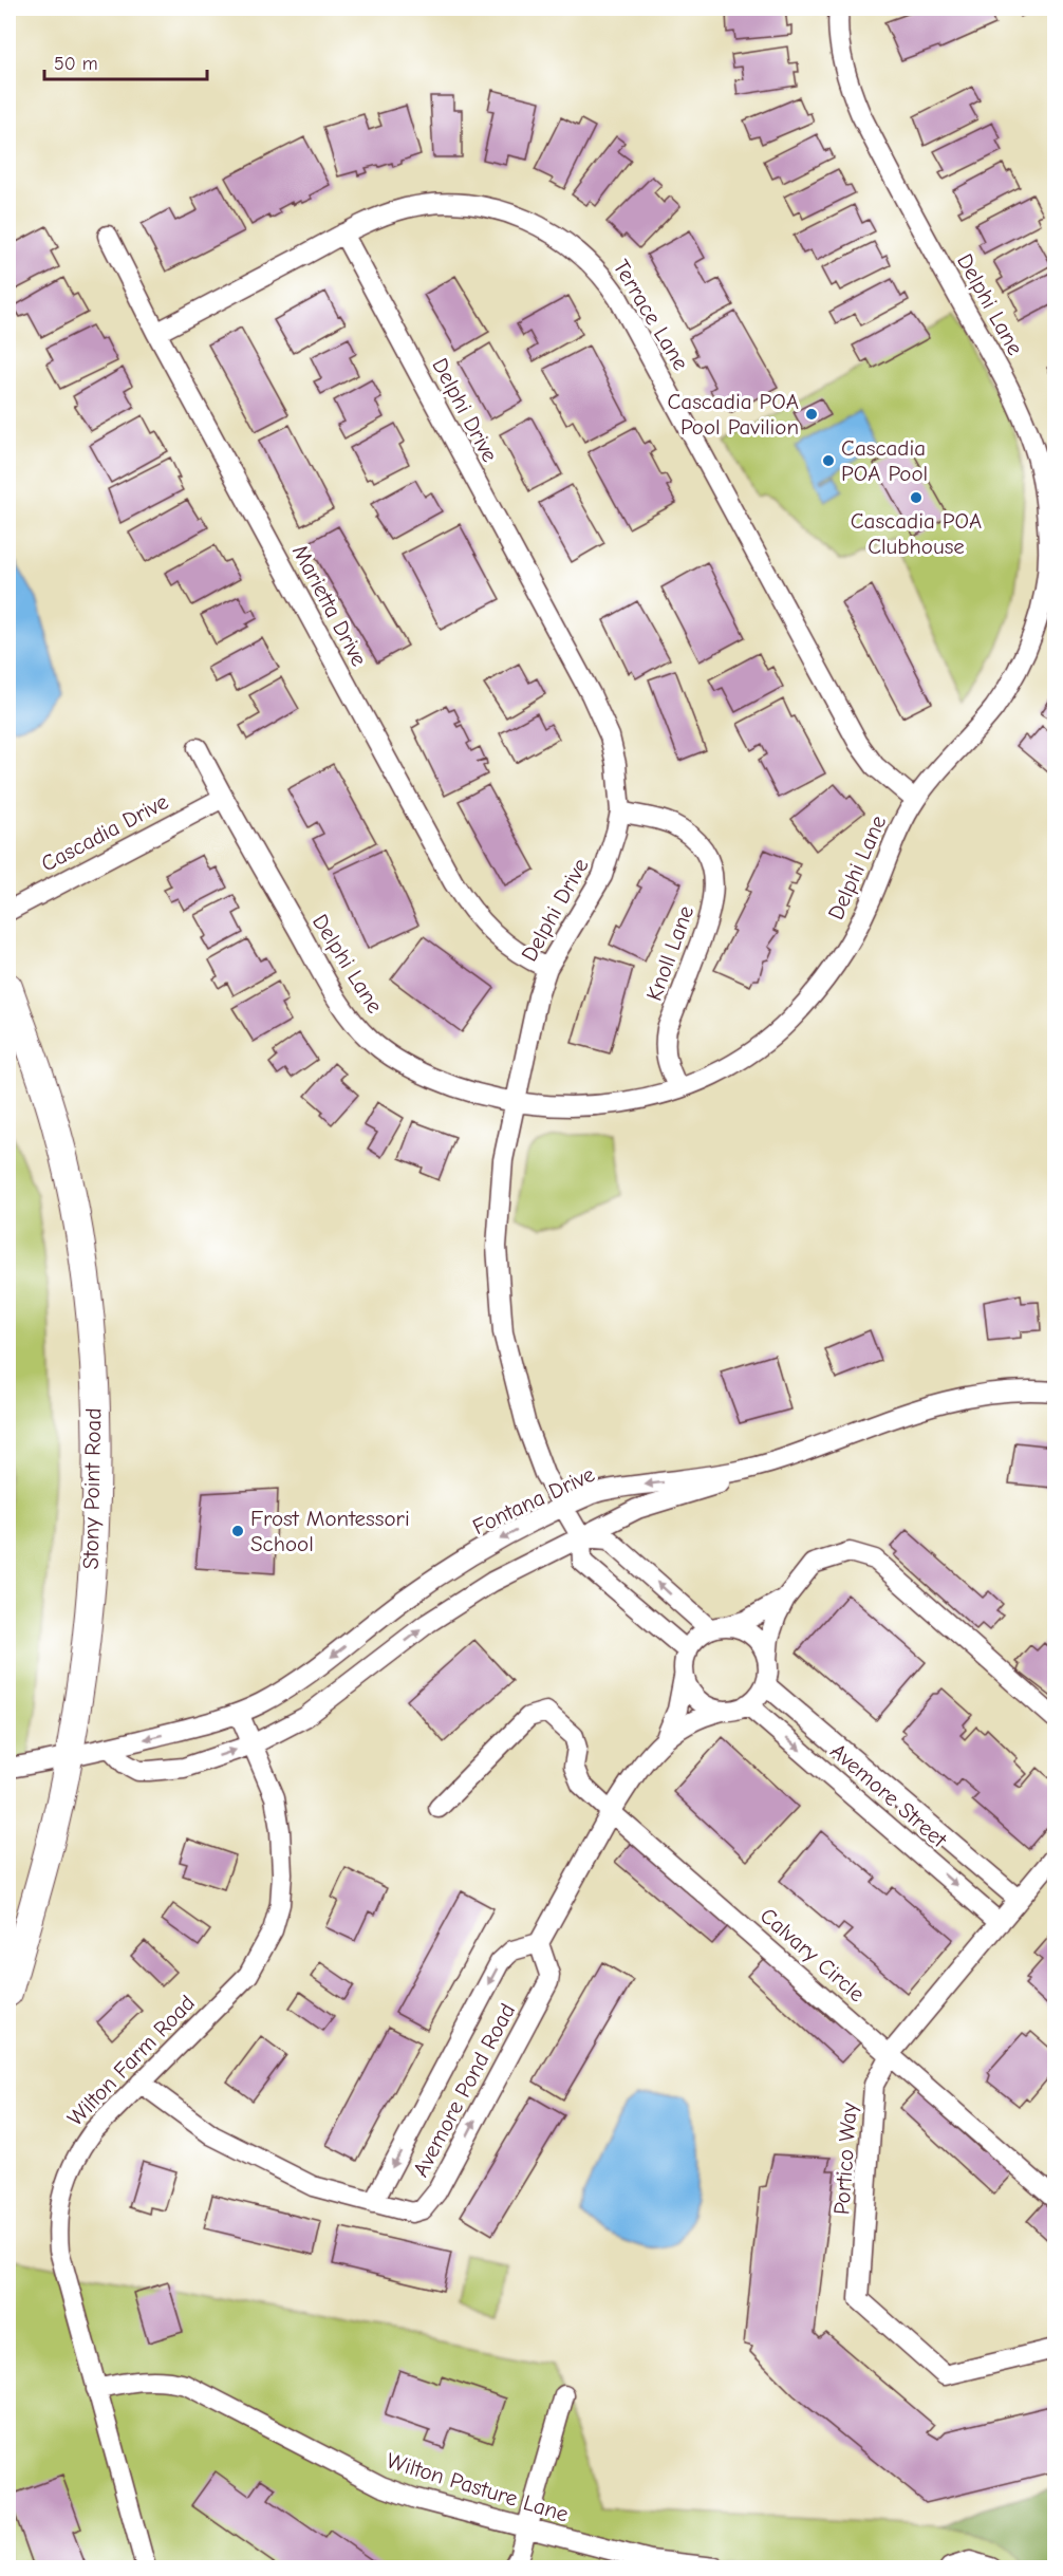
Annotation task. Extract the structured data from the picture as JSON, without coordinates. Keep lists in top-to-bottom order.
{
  "streets": {
    "main road": ["Stony Point Road"],
    "street": [
      "Delphi Lane",
      "Terrace Lane",
      "Delphi Drive",
      "Marietta Drive",
      "Cascadia Drive",
      "Knoll Lane",
      "Fontana Drive",
      "Avemore Street",
      "Calvary Circle",
      "Wilton Farm Road",
      "Avemore Pond Road",
      "Portico Way",
      "Wilton Pasture Lane"
    ]
  },
  "crossings": [
    ["Delphi Lane", "Terrace Lane"],
    ["Delphi Lane", "Delphi Drive"],
    ["Delphi Lane", "Cascadia Drive"],
    ["Delphi Lane", "Knoll Lane"],
    ["Terrace Lane", "Delphi Drive"],
    ["Terrace Lane", "Marietta Drive"],
    ["Delphi Drive", "Marietta Drive"],
    ["Delphi Drive", "Knoll Lane"],
    ["Delphi Drive", "Fontana Drive"],
    ["Stony Point Road", "Fontana Drive"],
    ["Fontana Drive", "Wilton Farm Road"],
    ["Avemore Street", "Portico Way"],
    ["Calvary Circle", "Portico Way"],
    ["Wilton Farm Road", "Avemore Pond Road"],
    ["Wilton Farm Road", "Wilton Pasture Lane"]
  ],
  "places": [
    "Cascadia POA Pool Pavilion",
    "Cascadia POA Pool",
    "Cascadia POA Clubhouse",
    "Frost Montessori School"
  ],
  "scale_bar": "50 m"
}
